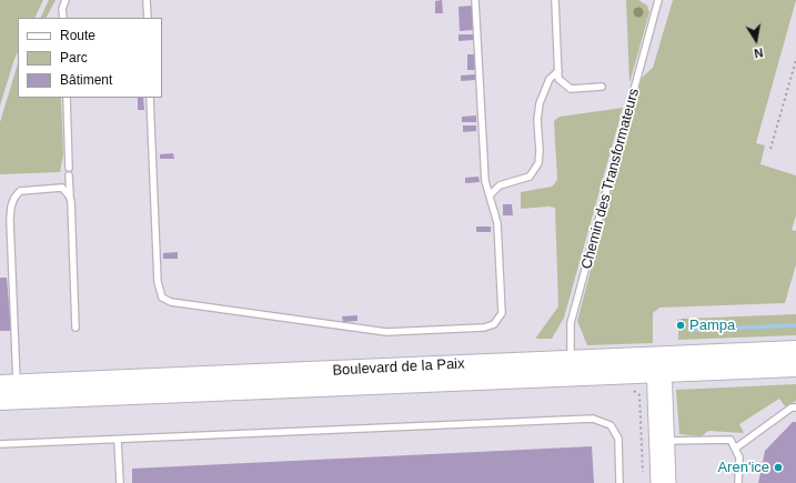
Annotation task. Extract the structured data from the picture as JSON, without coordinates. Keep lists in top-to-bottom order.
{
  "streets": {
    "main road": ["Boulevard de la Paix"],
    "lane": ["Chemin des Transformateurs"]
  },
  "crossings": [
    ["Chemin des Transformateurs", "Boulevard de la Paix"]
  ],
  "places": ["Pampa", "Aren'ice"],
  "legend": ["Route", "Parc", "Bâtiment"],
  "north": "bottom"
}
